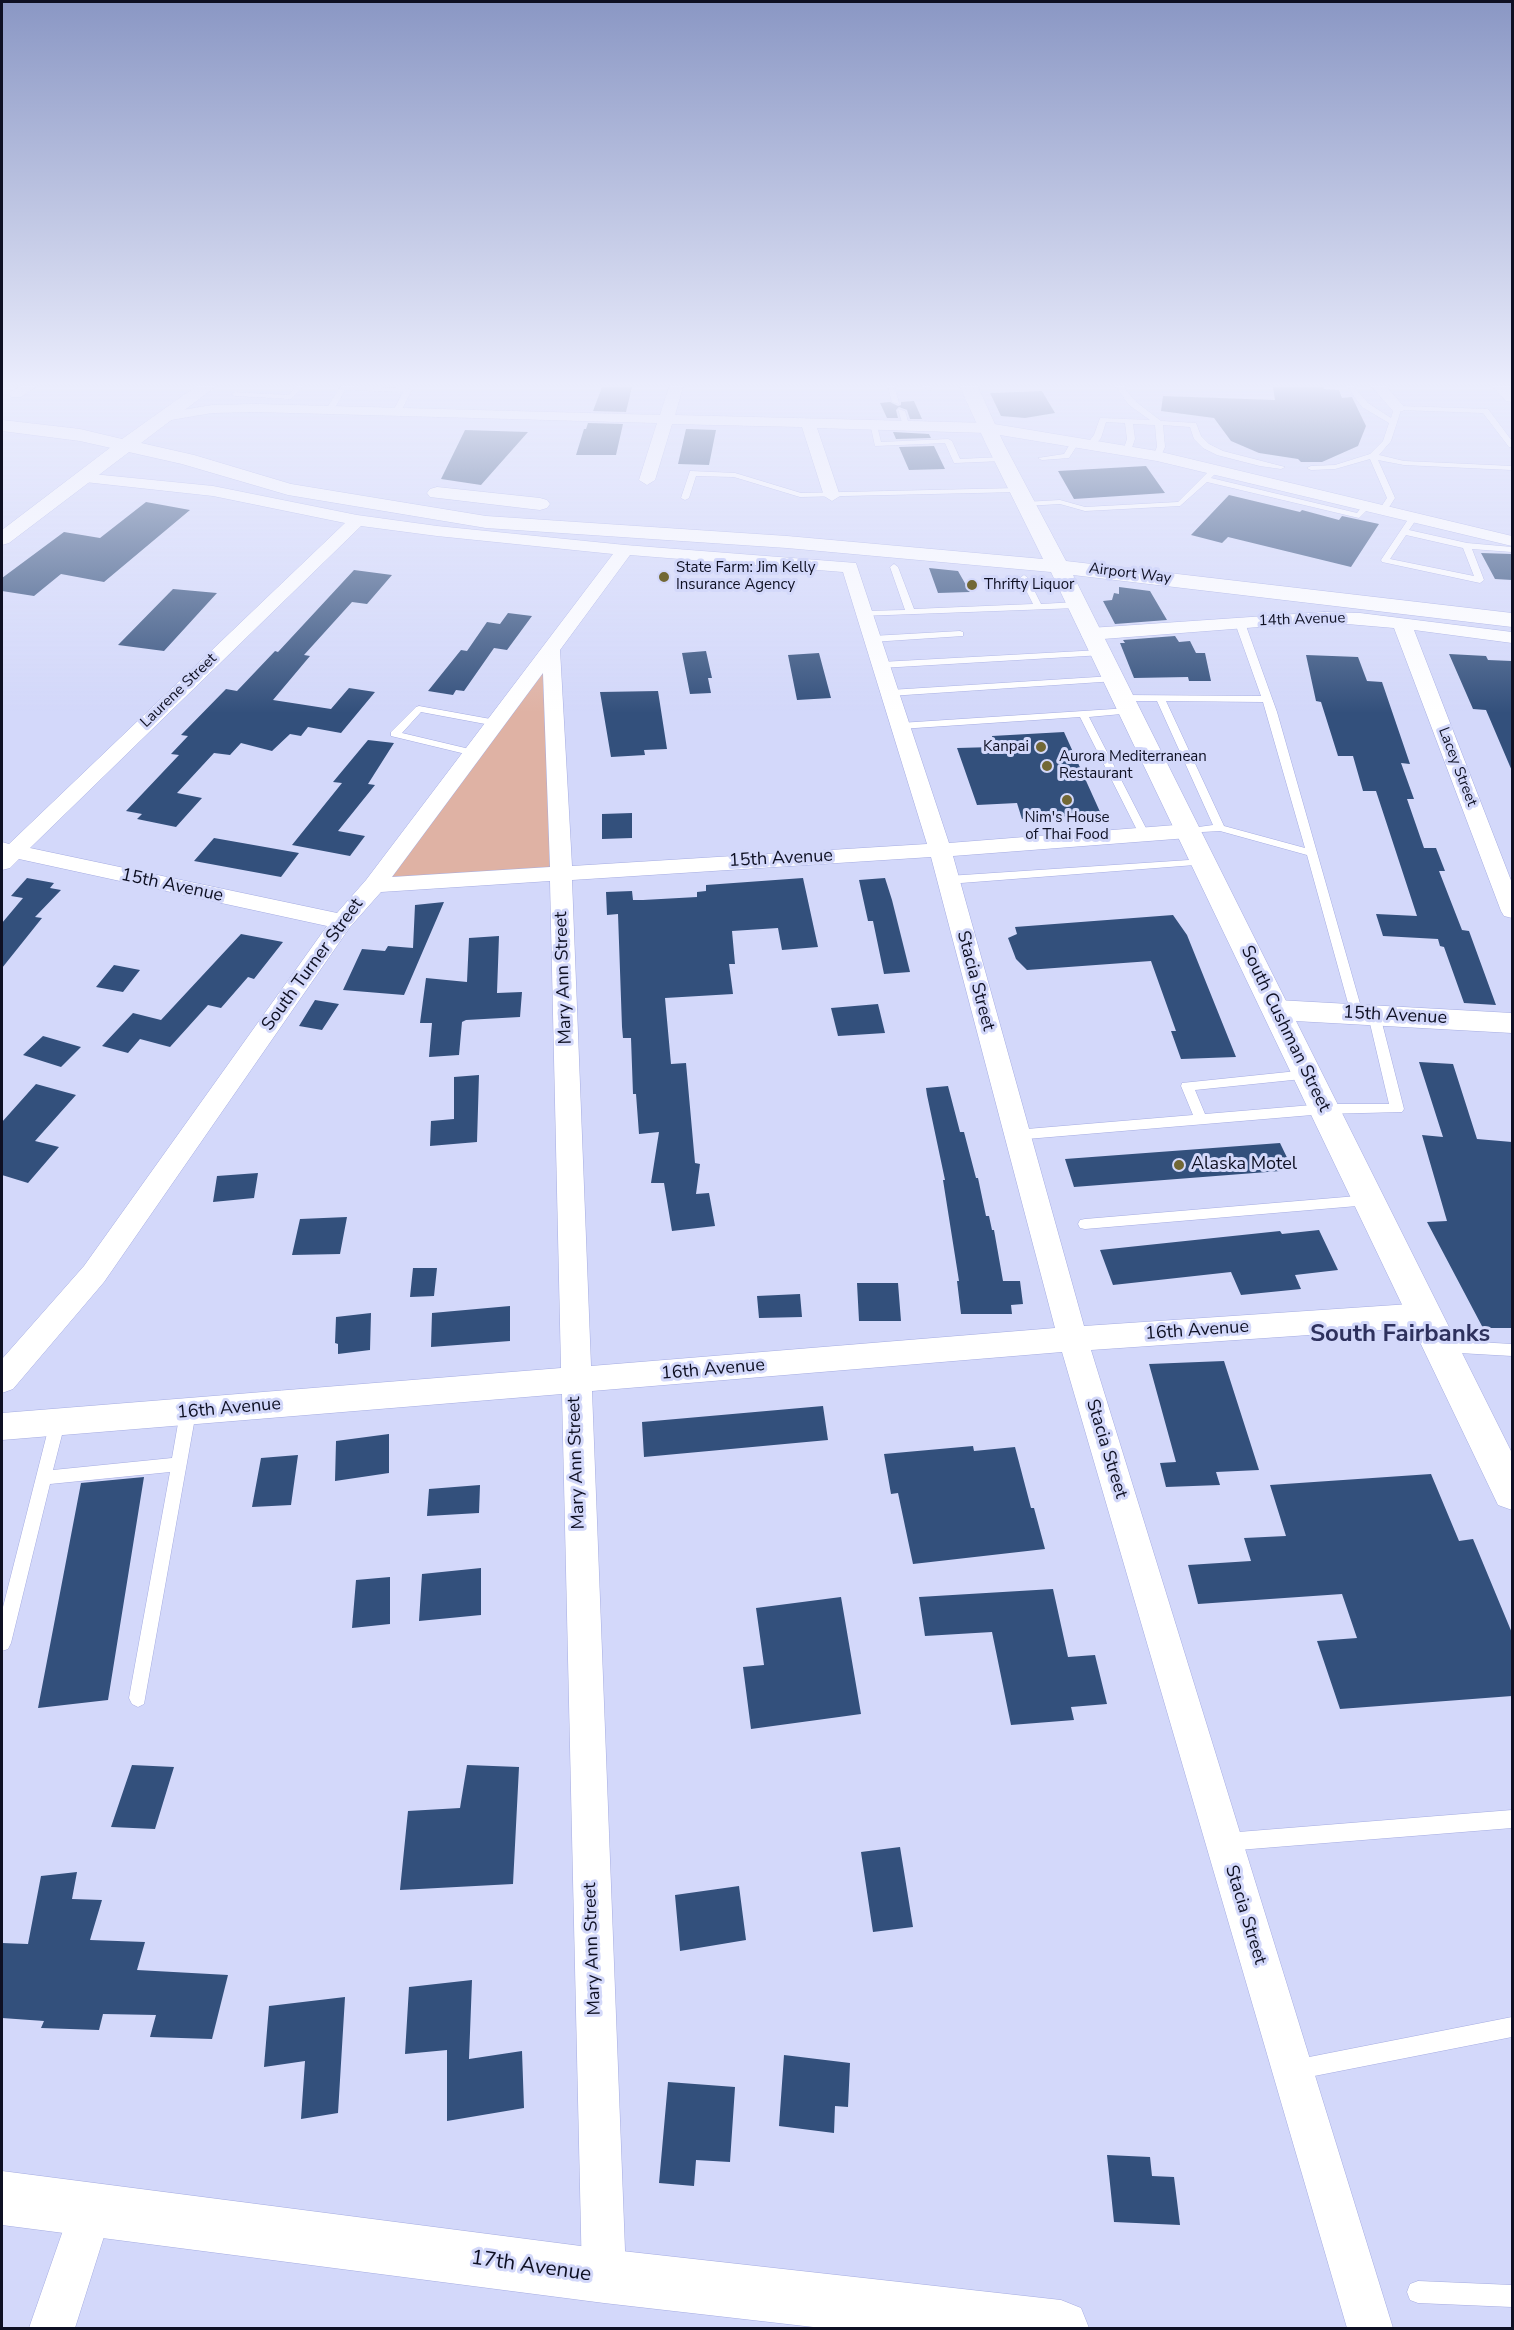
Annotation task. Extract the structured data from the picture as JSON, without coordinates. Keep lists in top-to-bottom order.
{
  "streets": {
    "main road": [
      "Airport Way",
      "15th Avenue",
      "South Cushman Street",
      "17th Avenue"
    ],
    "street": [
      "14th Avenue",
      "Laurene Street",
      "Lacey Street",
      "South Turner Street",
      "Mary Ann Street",
      "Stacia Street",
      "16th Avenue"
    ]
  },
  "crossings": [
    ["Airport Way", "South Cushman Street"],
    ["14th Avenue", "Lacey Street"],
    ["14th Avenue", "South Cushman Street"],
    ["Laurene Street", "15th Avenue"],
    ["15th Avenue", "South Turner Street"],
    ["15th Avenue", "Mary Ann Street"],
    ["15th Avenue", "Stacia Street"],
    ["15th Avenue", "South Cushman Street"],
    ["South Turner Street", "Mary Ann Street"],
    ["South Turner Street", "Stacia Street"],
    ["Mary Ann Street", "16th Avenue"],
    ["Mary Ann Street", "17th Avenue"],
    ["Stacia Street", "16th Avenue"],
    ["South Cushman Street", "16th Avenue"]
  ],
  "districts": ["South Fairbanks"],
  "places": [
    "State Farm: Jim Kelly Insurance Agency",
    "Thrifty Liquor",
    "Kanpai",
    "Aurora Mediterranean Restaurant",
    "Nim's House of Thai Food",
    "Alaska Motel"
  ]
}
